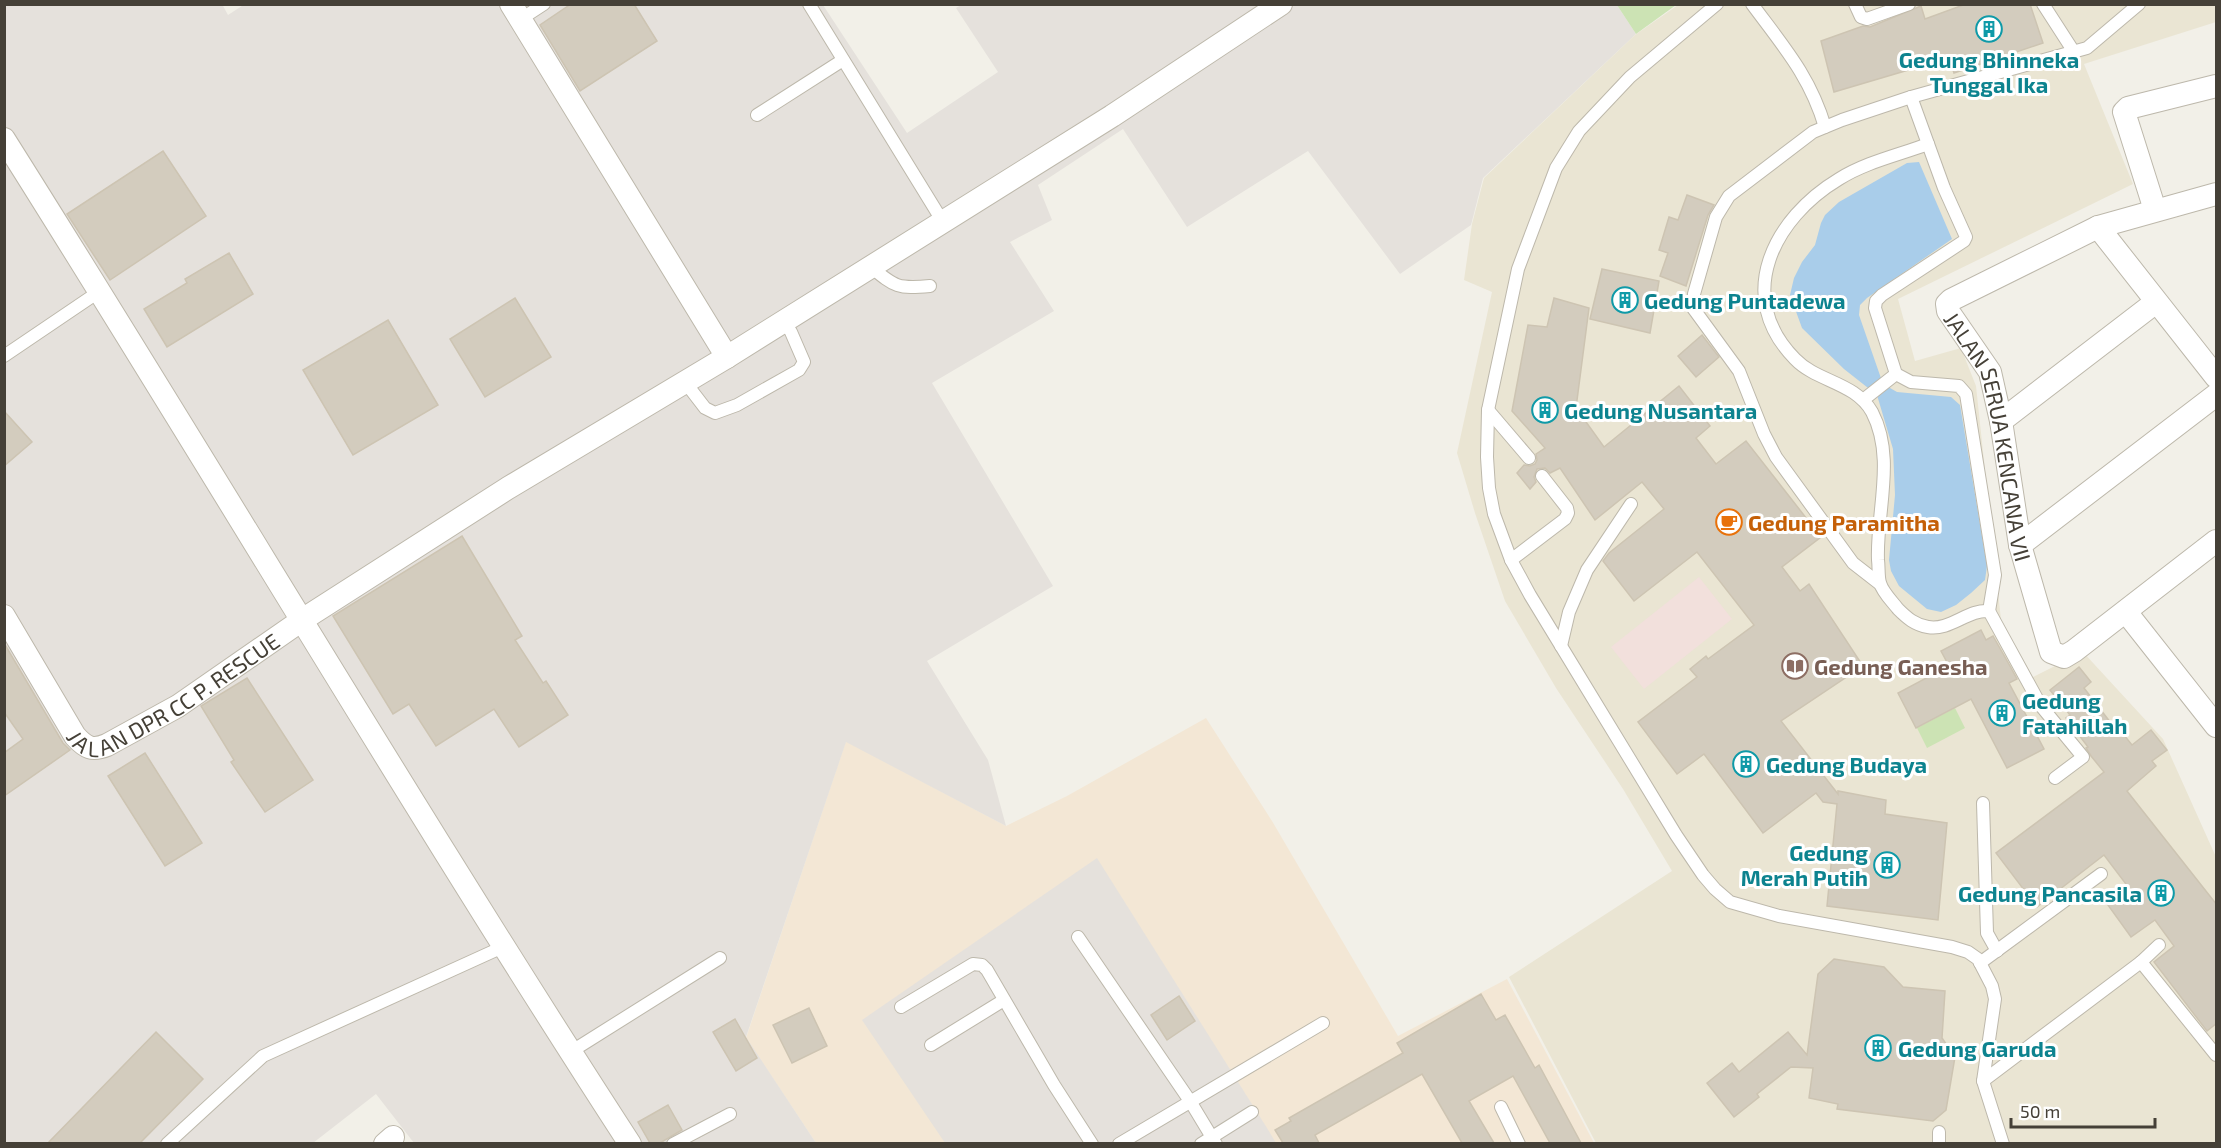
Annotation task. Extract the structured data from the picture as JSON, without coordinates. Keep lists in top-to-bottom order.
{
  "streets": {
    "street": ["JALAN SERUA KENCANA VII", "JALAN DPR CC P. RESCUE"]
  },
  "places": {
    "building": [
      "Gedung Bhinneka Tunggal Ika",
      "Gedung Puntadewa",
      "Gedung Nusantara",
      "Gedung Fatahillah",
      "Gedung Budaya",
      "Gedung Merah Putih",
      "Gedung Pancasila",
      "Gedung Garuda"
    ],
    "cafe": ["Gedung Paramitha"],
    "library": ["Gedung Ganesha"]
  },
  "scale_bar": "50 m"
}
